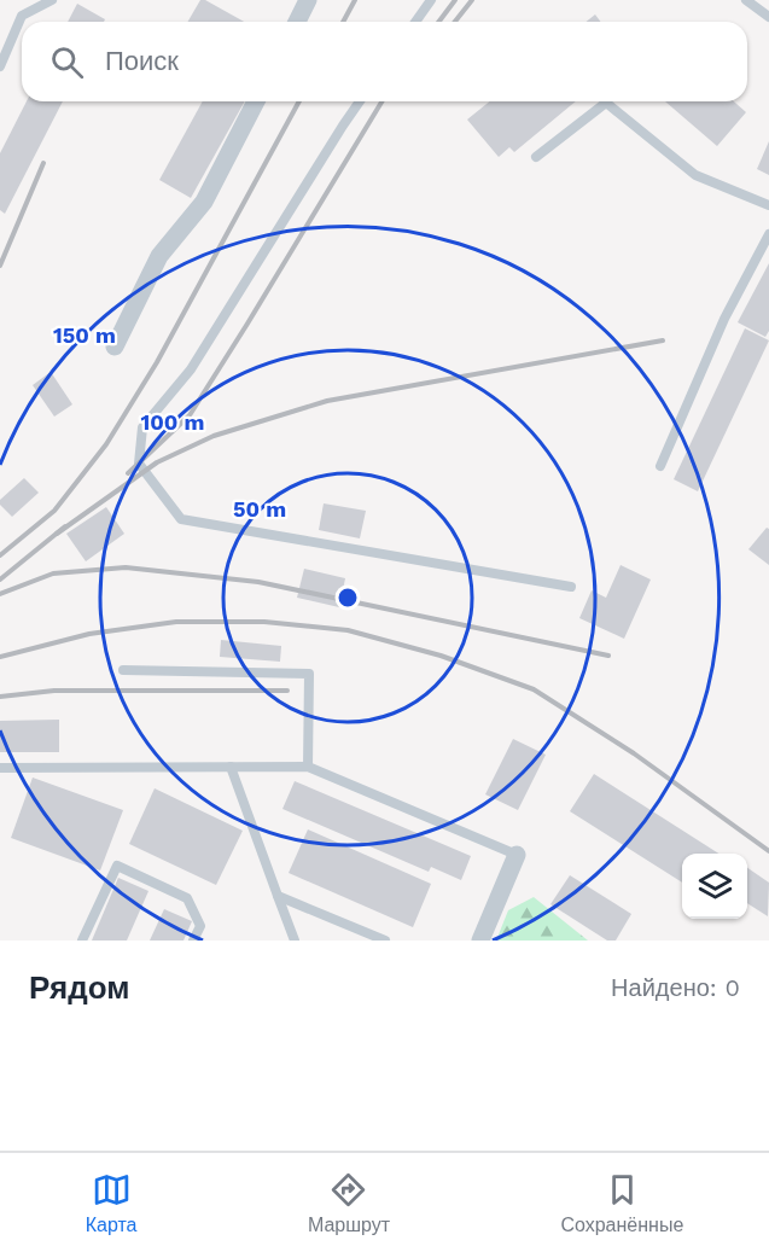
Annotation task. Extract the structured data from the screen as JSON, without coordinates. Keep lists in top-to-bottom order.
{
  "page": {
    "search": "Поиск",
    "heading": ["Рядом", "Найдено: 0"],
    "nav": ["Карта", "Маршрут", "Сохранённые"]
  },
  "rings": ["150 m", "100 m", "50 m"]
}
